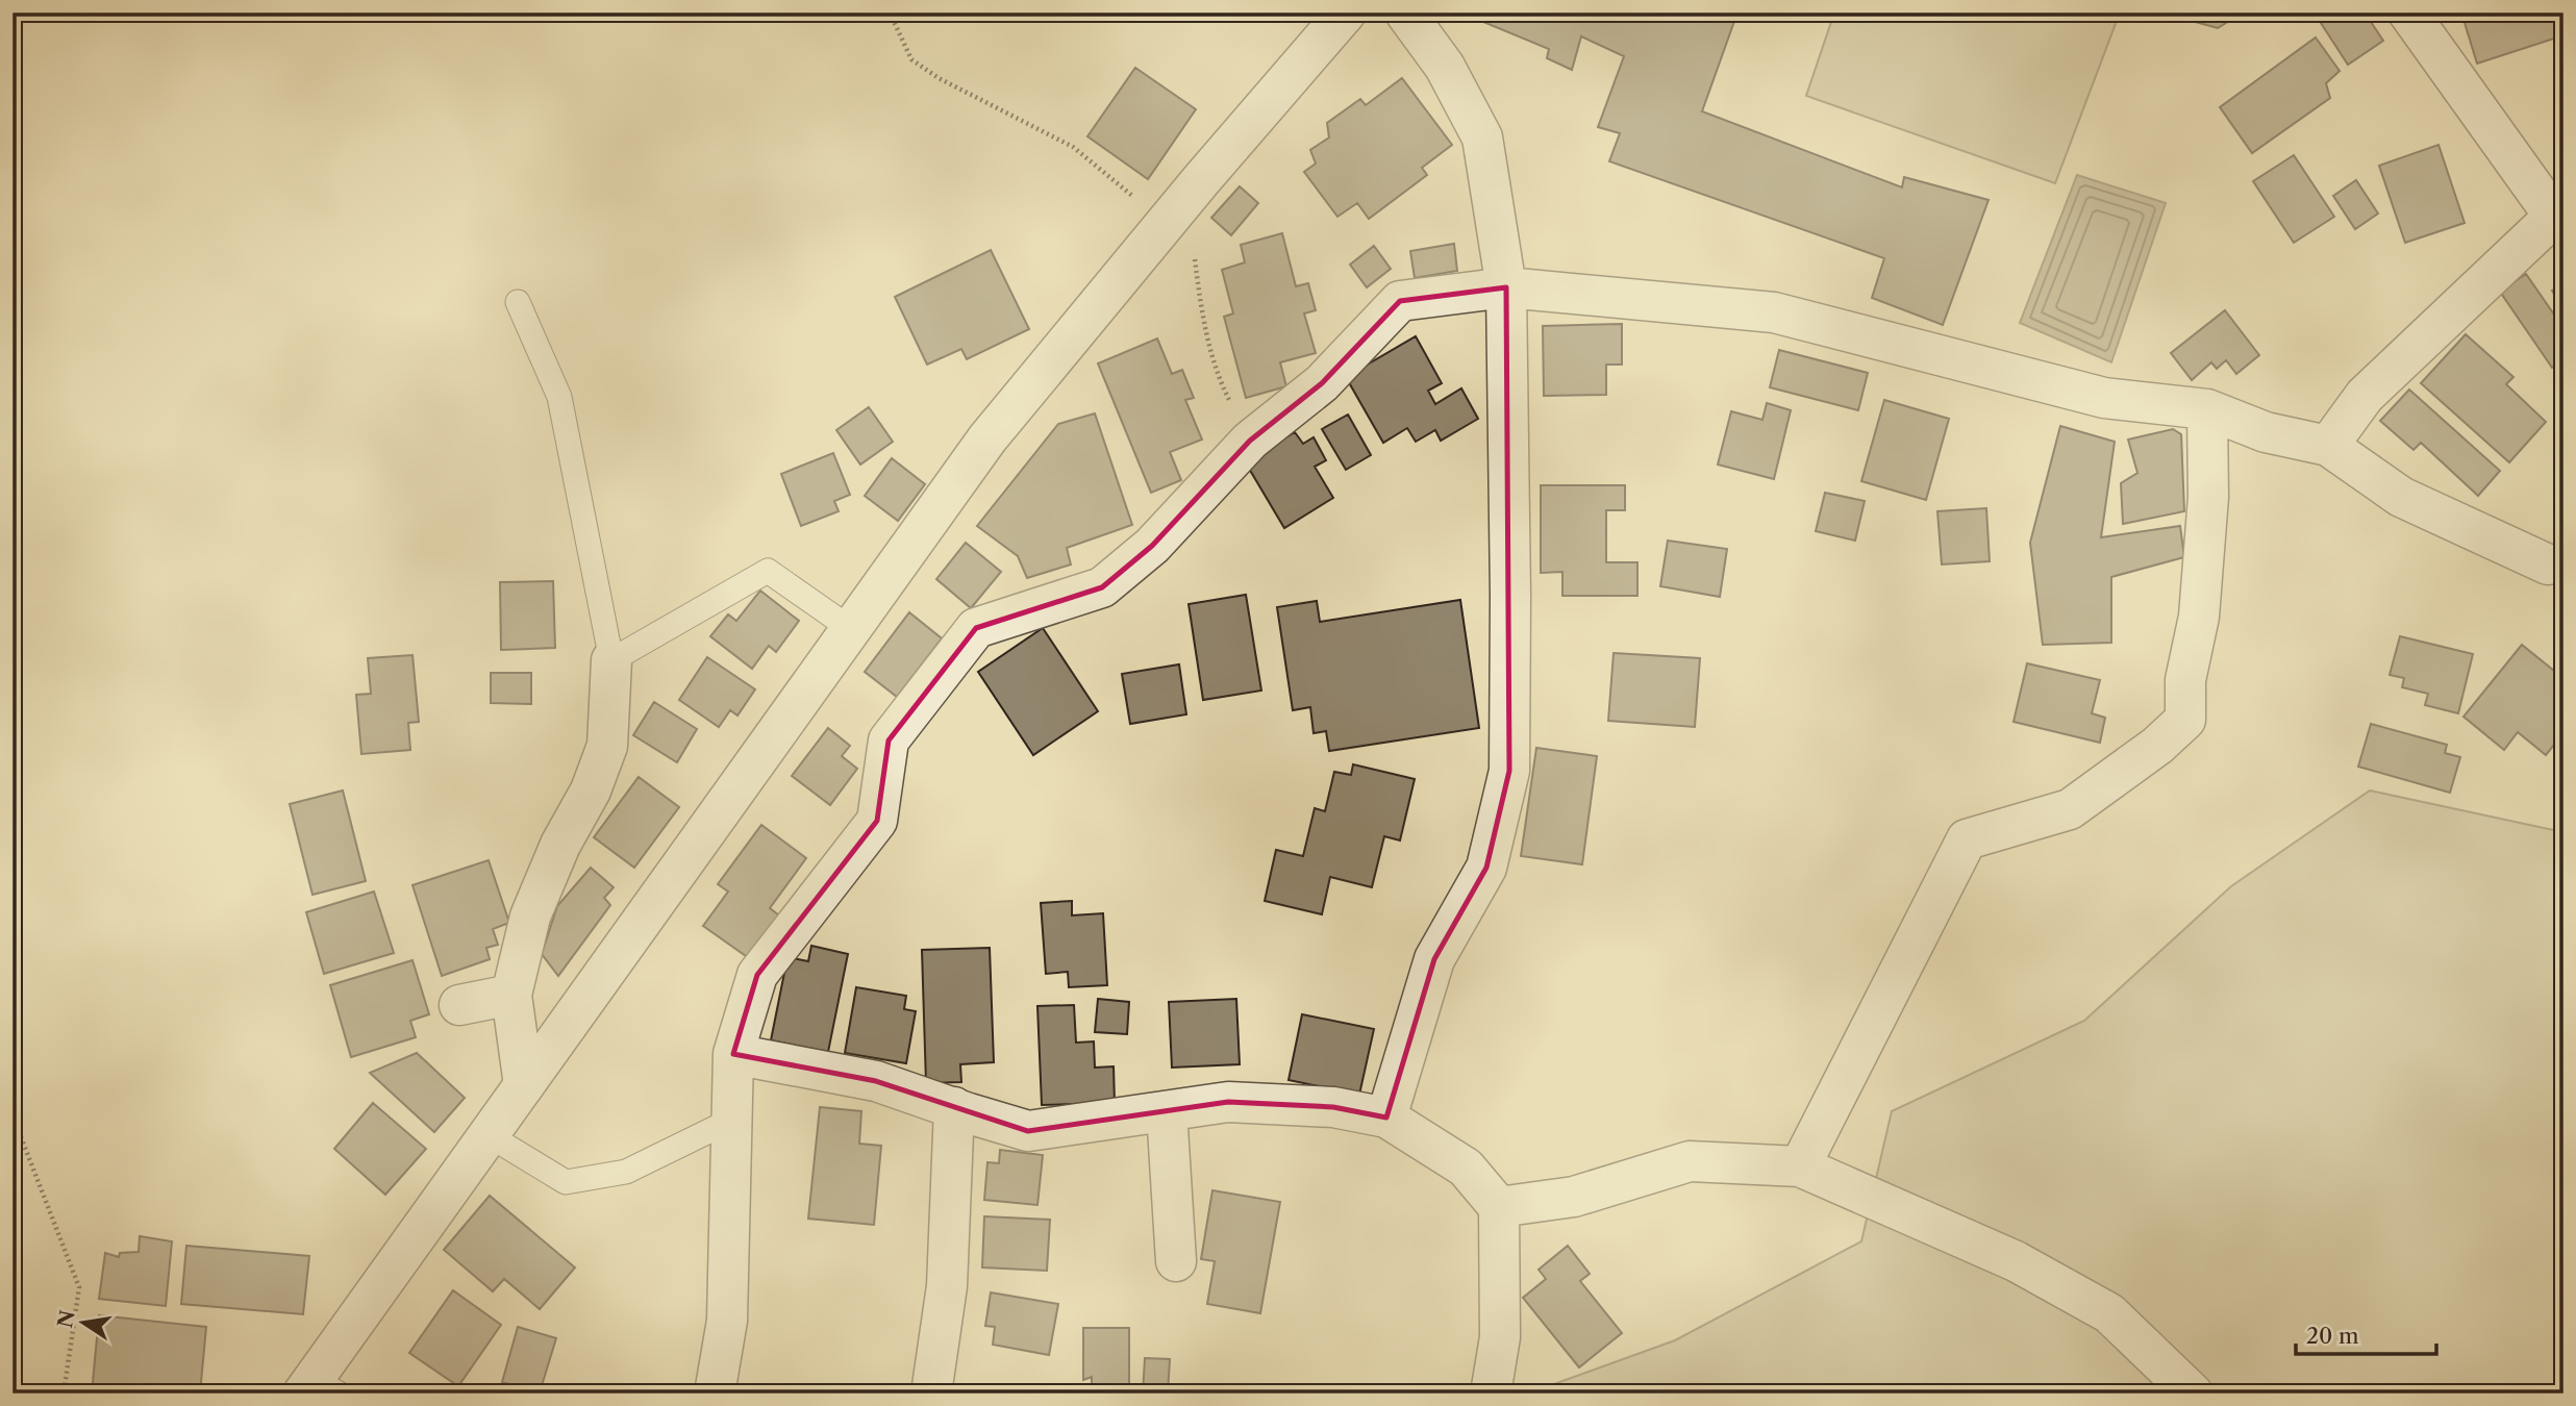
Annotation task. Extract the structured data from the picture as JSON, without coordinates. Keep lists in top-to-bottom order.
{
  "scale_bar": "20 m",
  "north": "left"
}
